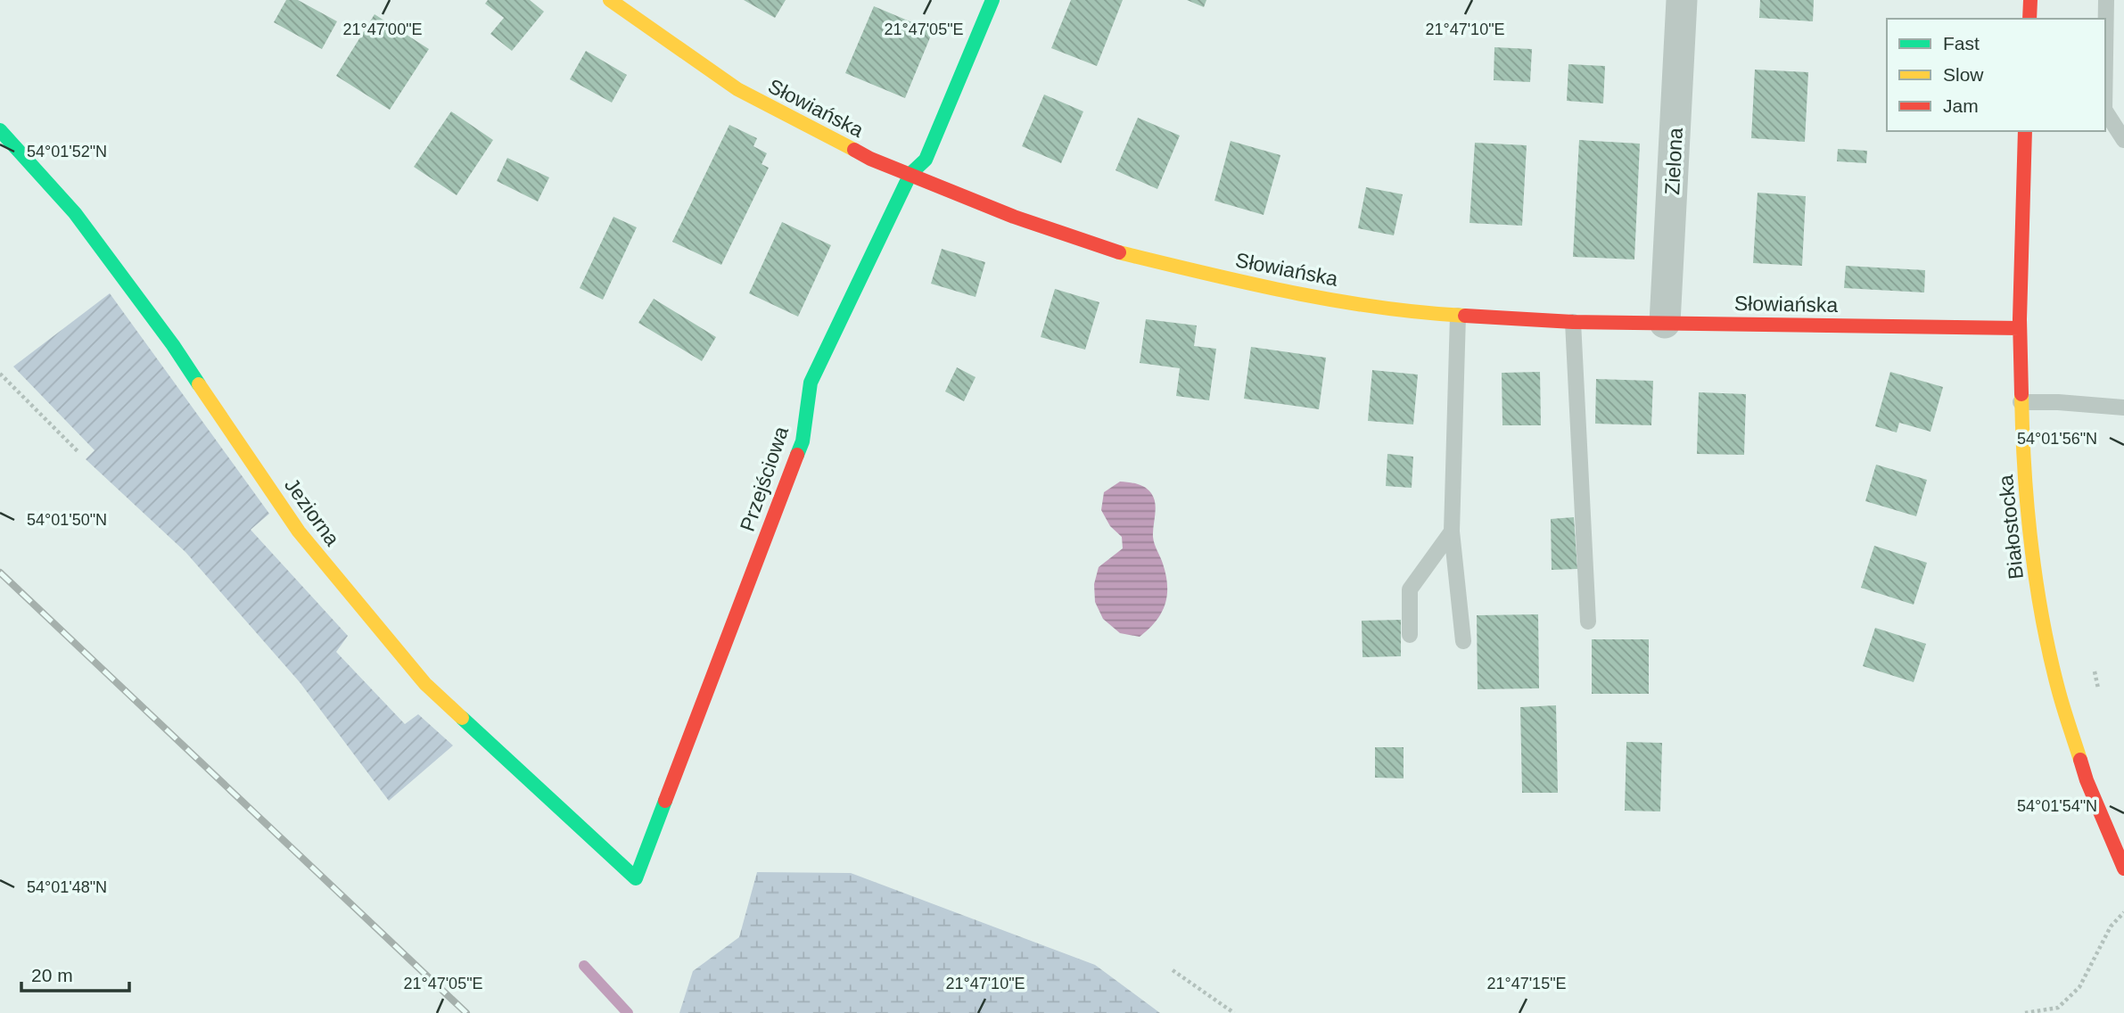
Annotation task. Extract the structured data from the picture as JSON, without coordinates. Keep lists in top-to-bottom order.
{
  "streets": {
    "street": [
      "Słowiańska",
      "Zielona",
      "Przejściowa",
      "Jeziorna",
      "Białostocka"
    ]
  },
  "crossings": [
    ["Słowiańska", "Zielona"],
    ["Słowiańska", "Przejściowa"],
    ["Słowiańska", "Białostocka"],
    ["Przejściowa", "Jeziorna"]
  ],
  "legend": ["Fast", "Slow", "Jam"],
  "scale_bar": "20 m",
  "coordinates": [
    "21°47'00\"E",
    "21°47'05\"E",
    "21°47'10\"E",
    "54°01'52\"N",
    "54°01'56\"N",
    "54°01'50\"N",
    "54°01'54\"N",
    "54°01'48\"N",
    "21°47'15\"E"
  ]
}
